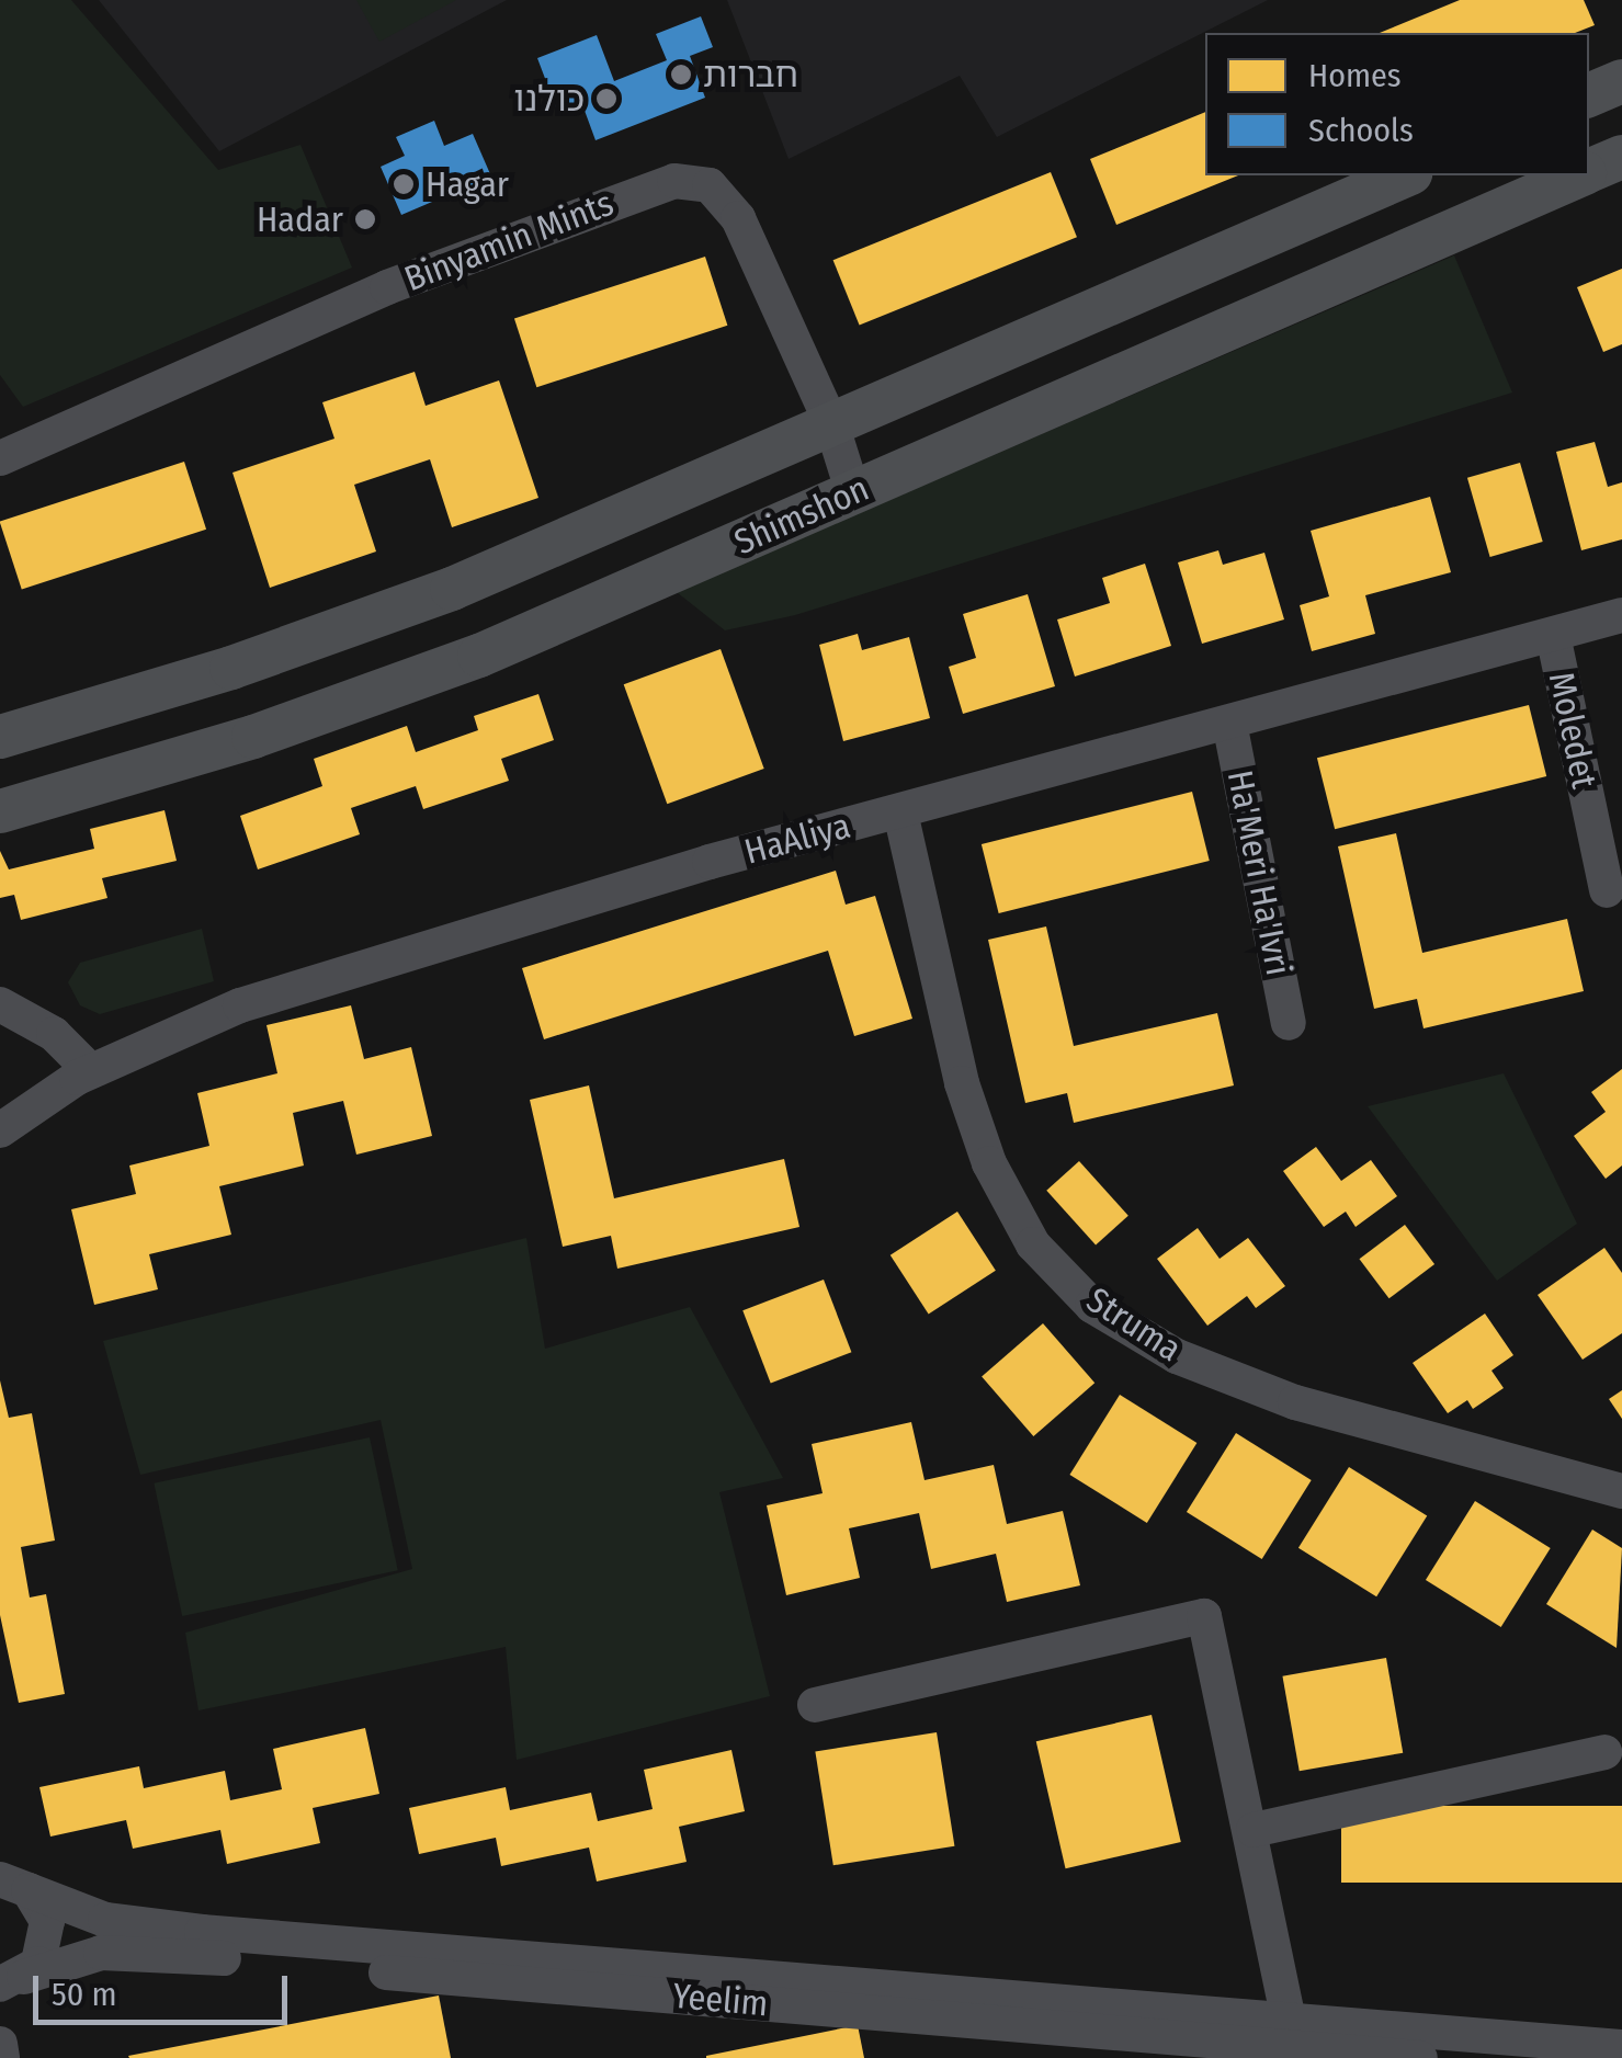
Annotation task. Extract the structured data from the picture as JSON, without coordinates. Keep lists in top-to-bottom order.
{
  "streets": {
    "main road": ["Shimshon"],
    "street": [
      "Binyamin Mints",
      "Moledet",
      "HaAliya",
      "Ha'Meri Ha'Ivri",
      "Struma",
      "Yeelim"
    ]
  },
  "crossings": [
    ["Binyamin Mints", "Shimshon"],
    ["Moledet", "HaAliya"],
    ["HaAliya", "Ha'Meri Ha'Ivri"],
    ["HaAliya", "Struma"]
  ],
  "places": [
    "חברות",
    "כולנו",
    "Hagar",
    "Hadar"
  ],
  "legend": ["Homes", "Schools"],
  "scale_bar": "50 m"
}
